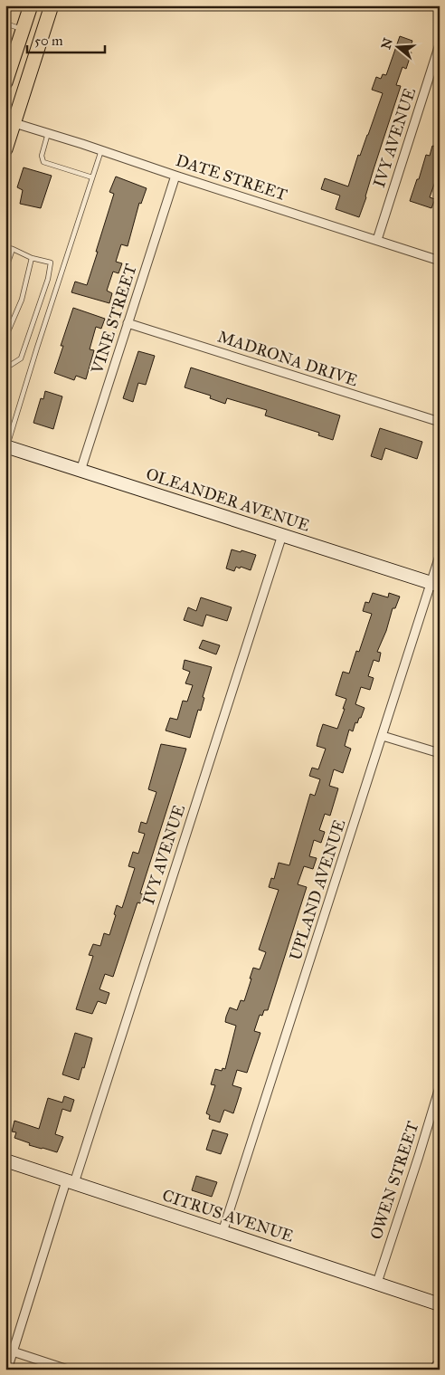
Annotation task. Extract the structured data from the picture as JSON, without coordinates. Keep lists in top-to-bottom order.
{
  "streets": {
    "main road": ["OLEANDER AVENUE", "CITRUS AVENUE"],
    "street": [
      "IVY AVENUE",
      "DATE STREET",
      "VINE STREET",
      "MADRONA DRIVE",
      "UPLAND AVENUE",
      "OWEN STREET"
    ]
  },
  "crossings": [
    ["IVY AVENUE", "DATE STREET"],
    ["IVY AVENUE", "OLEANDER AVENUE"],
    ["IVY AVENUE", "CITRUS AVENUE"],
    ["DATE STREET", "VINE STREET"],
    ["VINE STREET", "MADRONA DRIVE"],
    ["VINE STREET", "OLEANDER AVENUE"],
    ["OLEANDER AVENUE", "UPLAND AVENUE"],
    ["UPLAND AVENUE", "CITRUS AVENUE"],
    ["OWEN STREET", "CITRUS AVENUE"]
  ],
  "scale_bar": "50 m",
  "north": "left"
}
